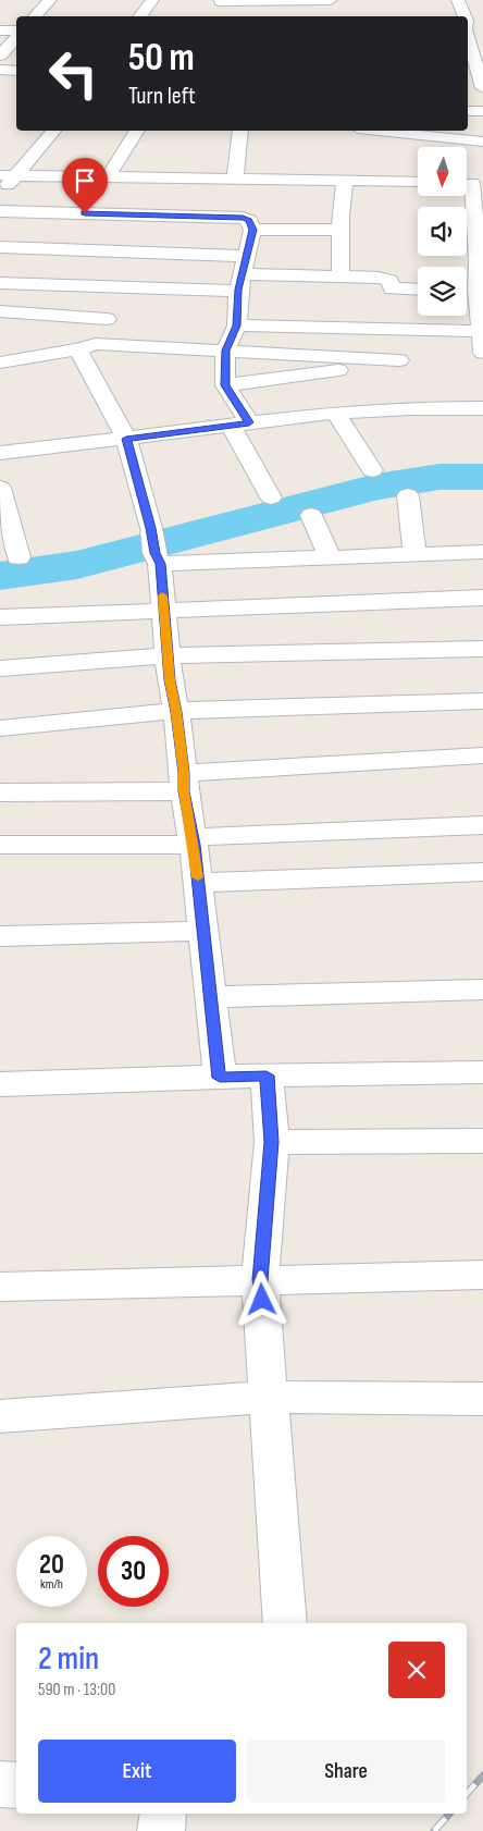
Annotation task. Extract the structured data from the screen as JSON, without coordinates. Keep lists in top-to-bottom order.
{
  "north": "bottom",
  "page": {
    "turn": ["50 m", "Turn left"],
    "speed": "20 km/h",
    "limit": "30",
    "heading": ["2 min", "590 m · 13:00"],
    "buttons": ["Exit", "Share"]
  }
}
